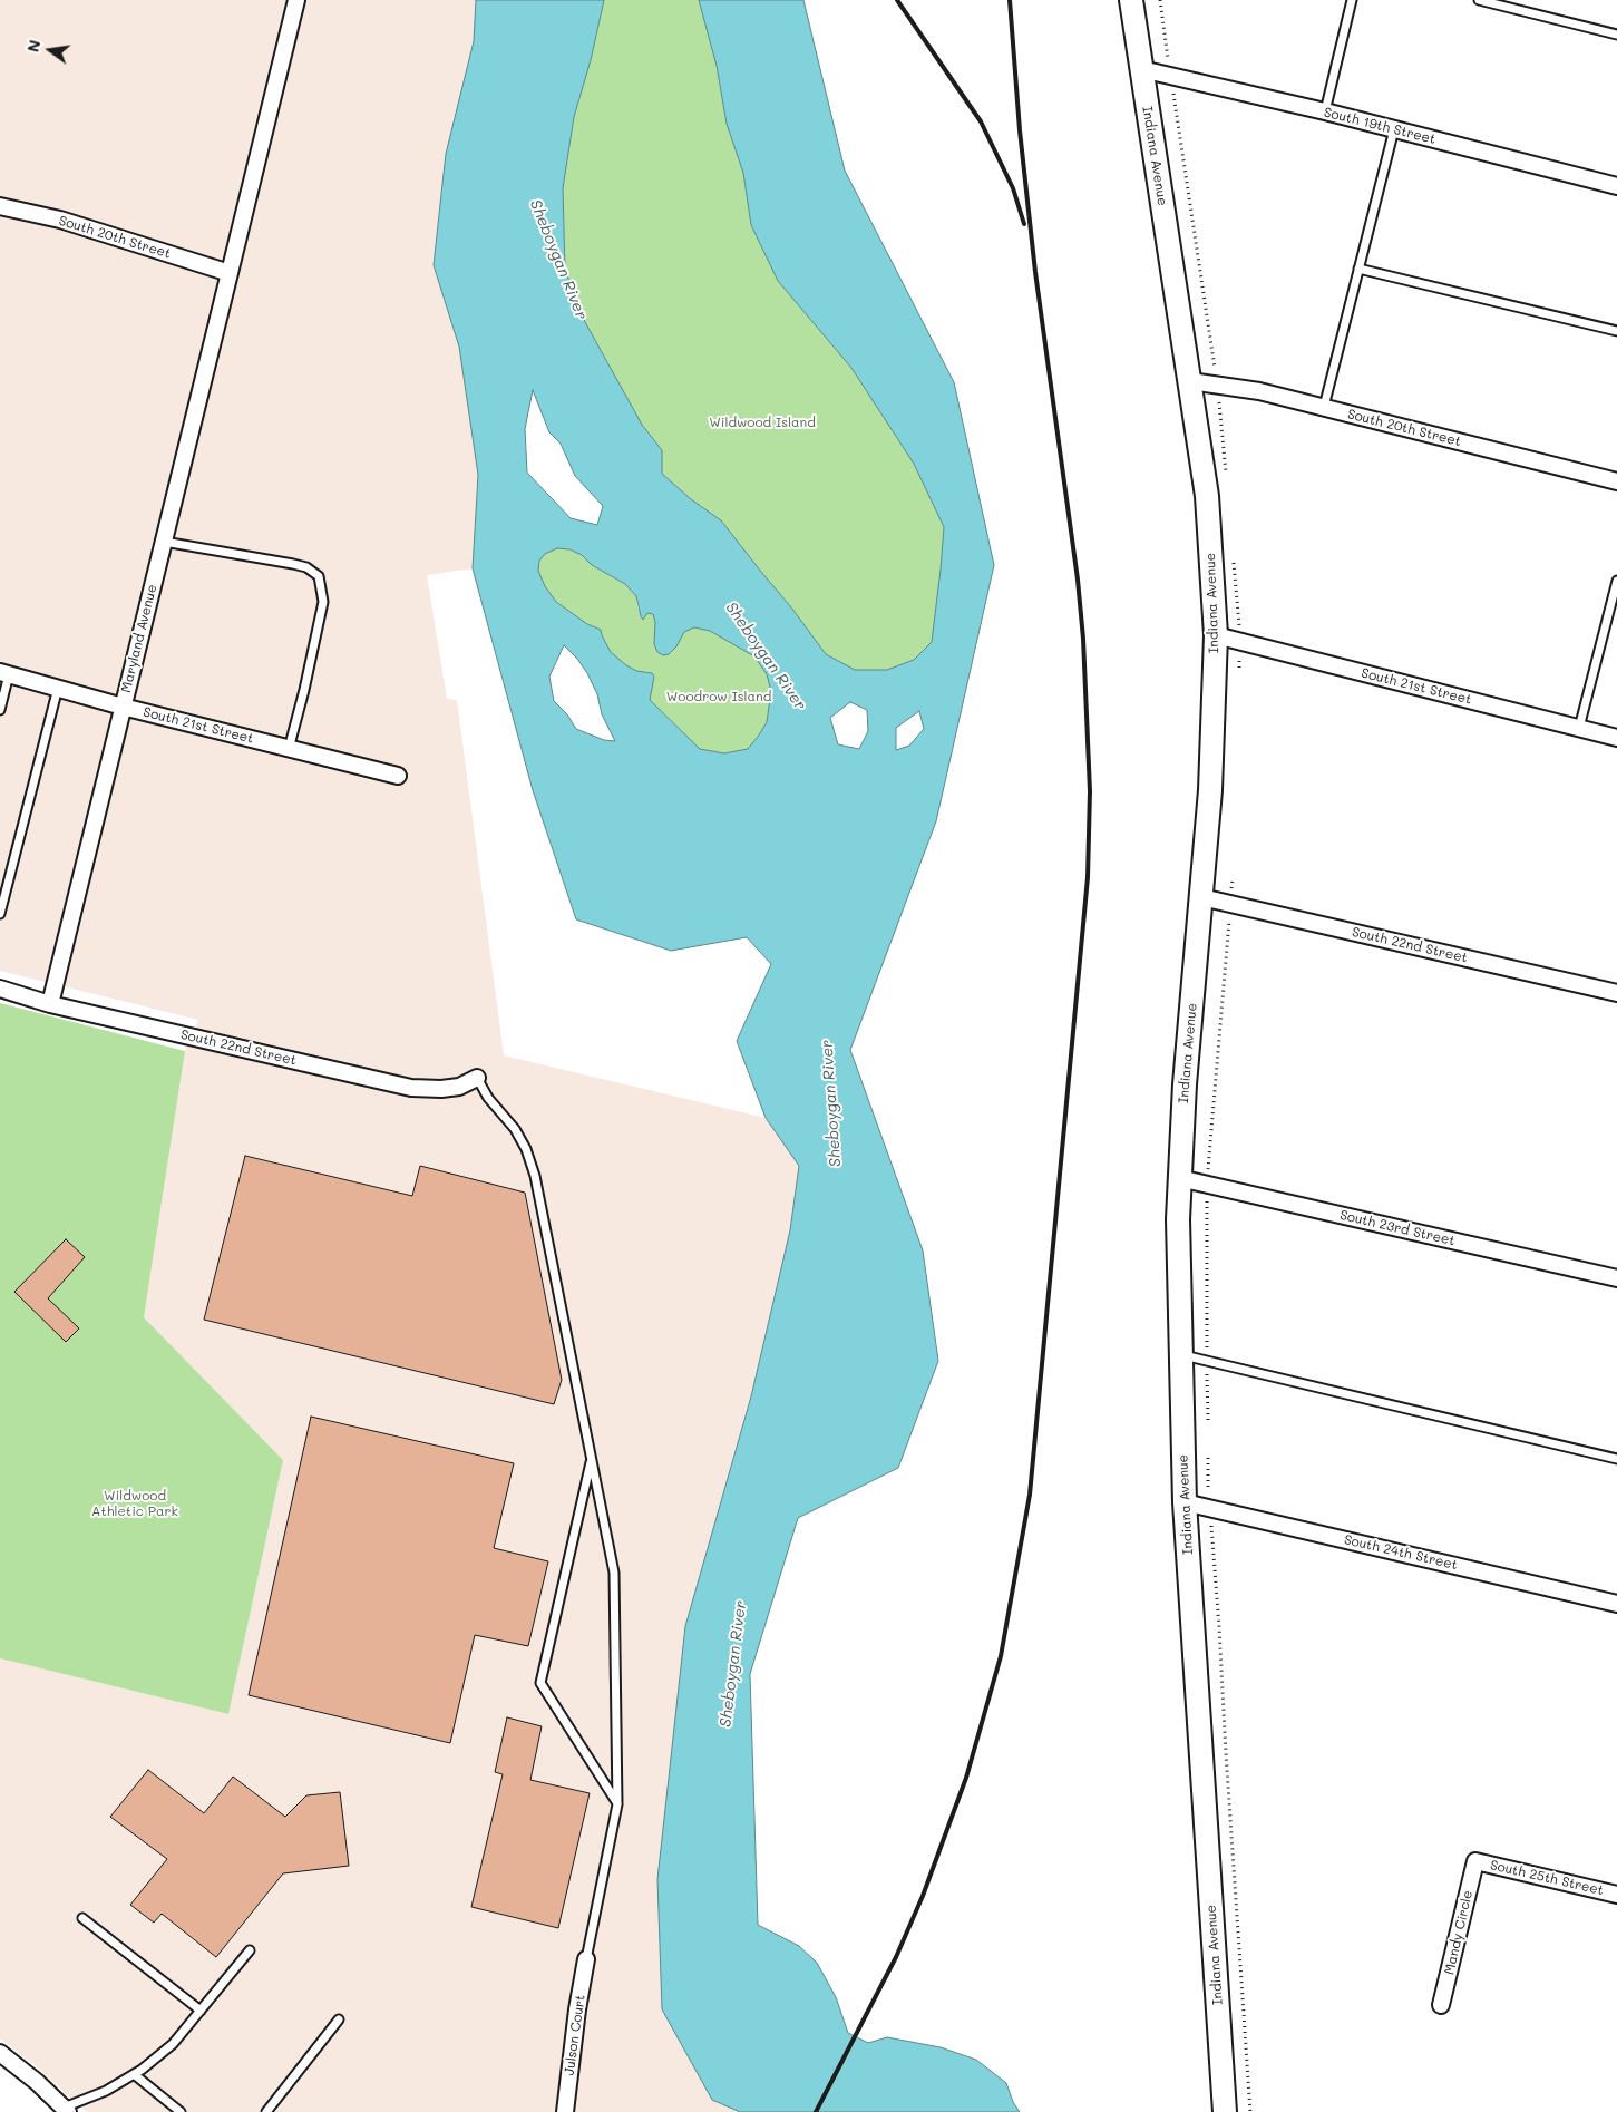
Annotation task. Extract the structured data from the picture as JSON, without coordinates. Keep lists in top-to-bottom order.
{
  "streets": {
    "main road": ["Indiana Avenue"],
    "street": [
      "South 19th Street",
      "South 20th Street",
      "Maryland Avenue",
      "South 21st Street",
      "South 22nd Street",
      "South 23rd Street",
      "South 24th Street",
      "South 25th Street",
      "Mandy Circle",
      "Julson Court"
    ]
  },
  "crossings": [
    ["South 19th Street", "Indiana Avenue"],
    ["Indiana Avenue", "South 20th Street"],
    ["Indiana Avenue", "South 21st Street"],
    ["Indiana Avenue", "South 22nd Street"],
    ["Indiana Avenue", "South 23rd Street"],
    ["Indiana Avenue", "South 24th Street"],
    ["South 20th Street", "Maryland Avenue"],
    ["Maryland Avenue", "South 21st Street"],
    ["Maryland Avenue", "South 22nd Street"],
    ["South 25th Street", "Mandy Circle"]
  ],
  "water": ["Sheboygan River"],
  "parks": ["Wildwood Island", "Woodrow Island", "Wildwood Athletic Park"],
  "north": "left"
}
